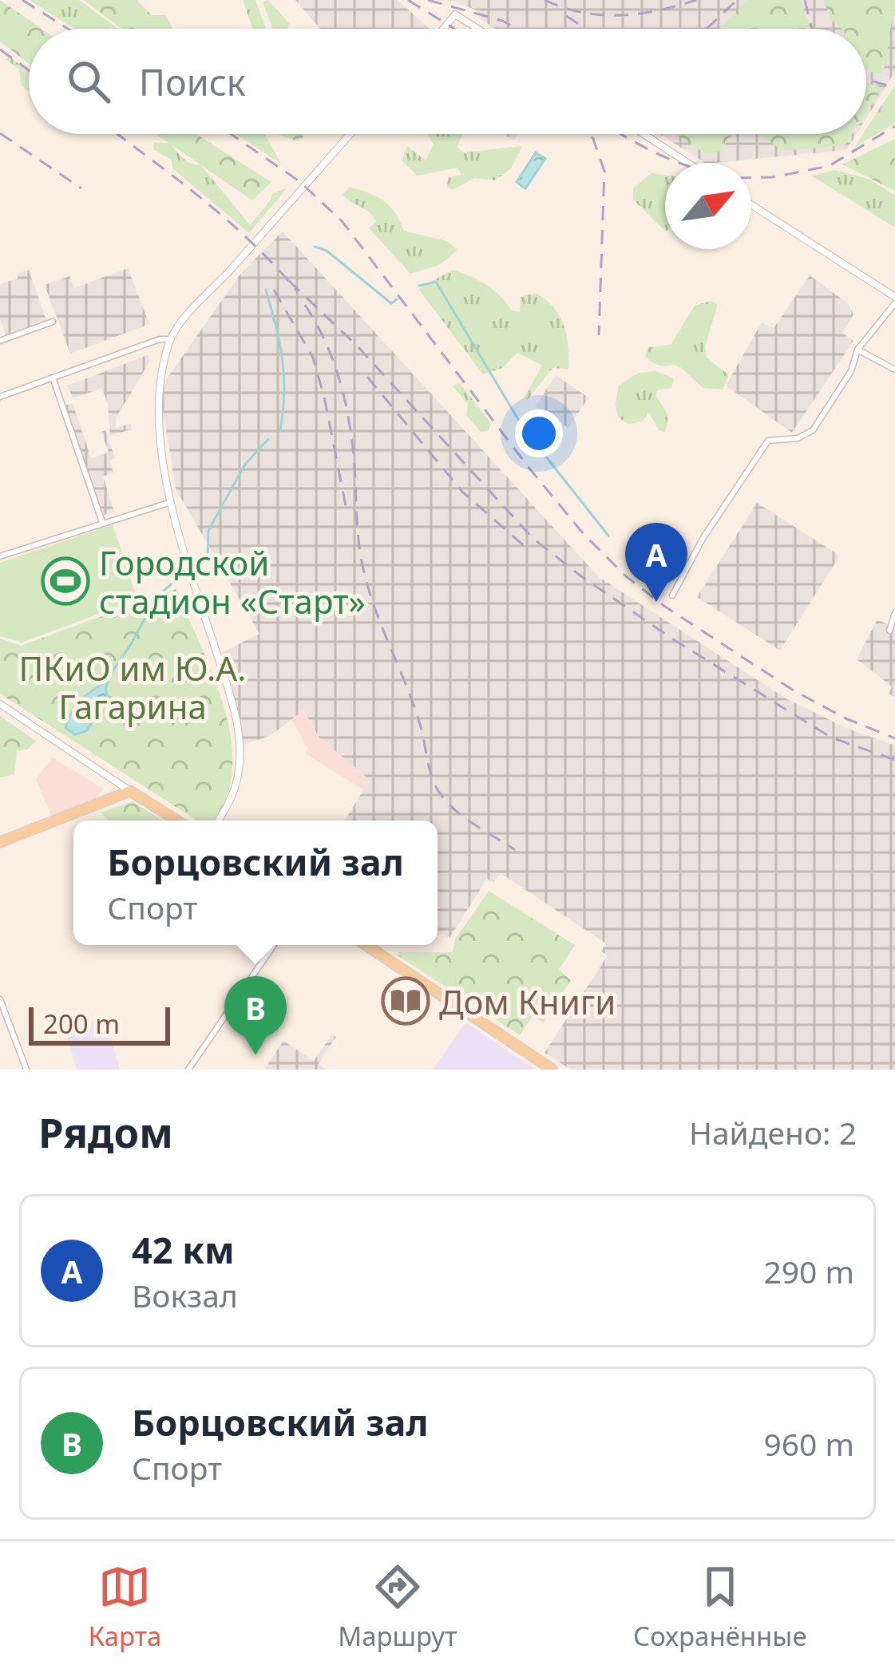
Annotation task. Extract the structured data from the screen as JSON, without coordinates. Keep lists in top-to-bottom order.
{
  "parks": ["ПКиО им Ю.А. Гагарина"],
  "places": {
    "sports": ["Городской стадион «Старт»"],
    "library": ["Дом Книги"]
  },
  "scale_bar": "200 m",
  "north": "top right",
  "page": {
    "search": "Поиск",
    "pins": ["A", "B"],
    "popup": ["Борцовский зал", "Спорт"],
    "scale": "200 m",
    "heading": ["Рядом", "Найдено: 2"],
    "list": [
      {
        "mark": "A",
        "name": "42 км",
        "note": "Вокзал",
        "value": "290 m"
      },
      {
        "mark": "B",
        "name": "Борцовский зал",
        "note": "Спорт",
        "value": "960 m"
      }
    ],
    "nav": ["Карта", "Маршрут", "Сохранённые"]
  }
}
